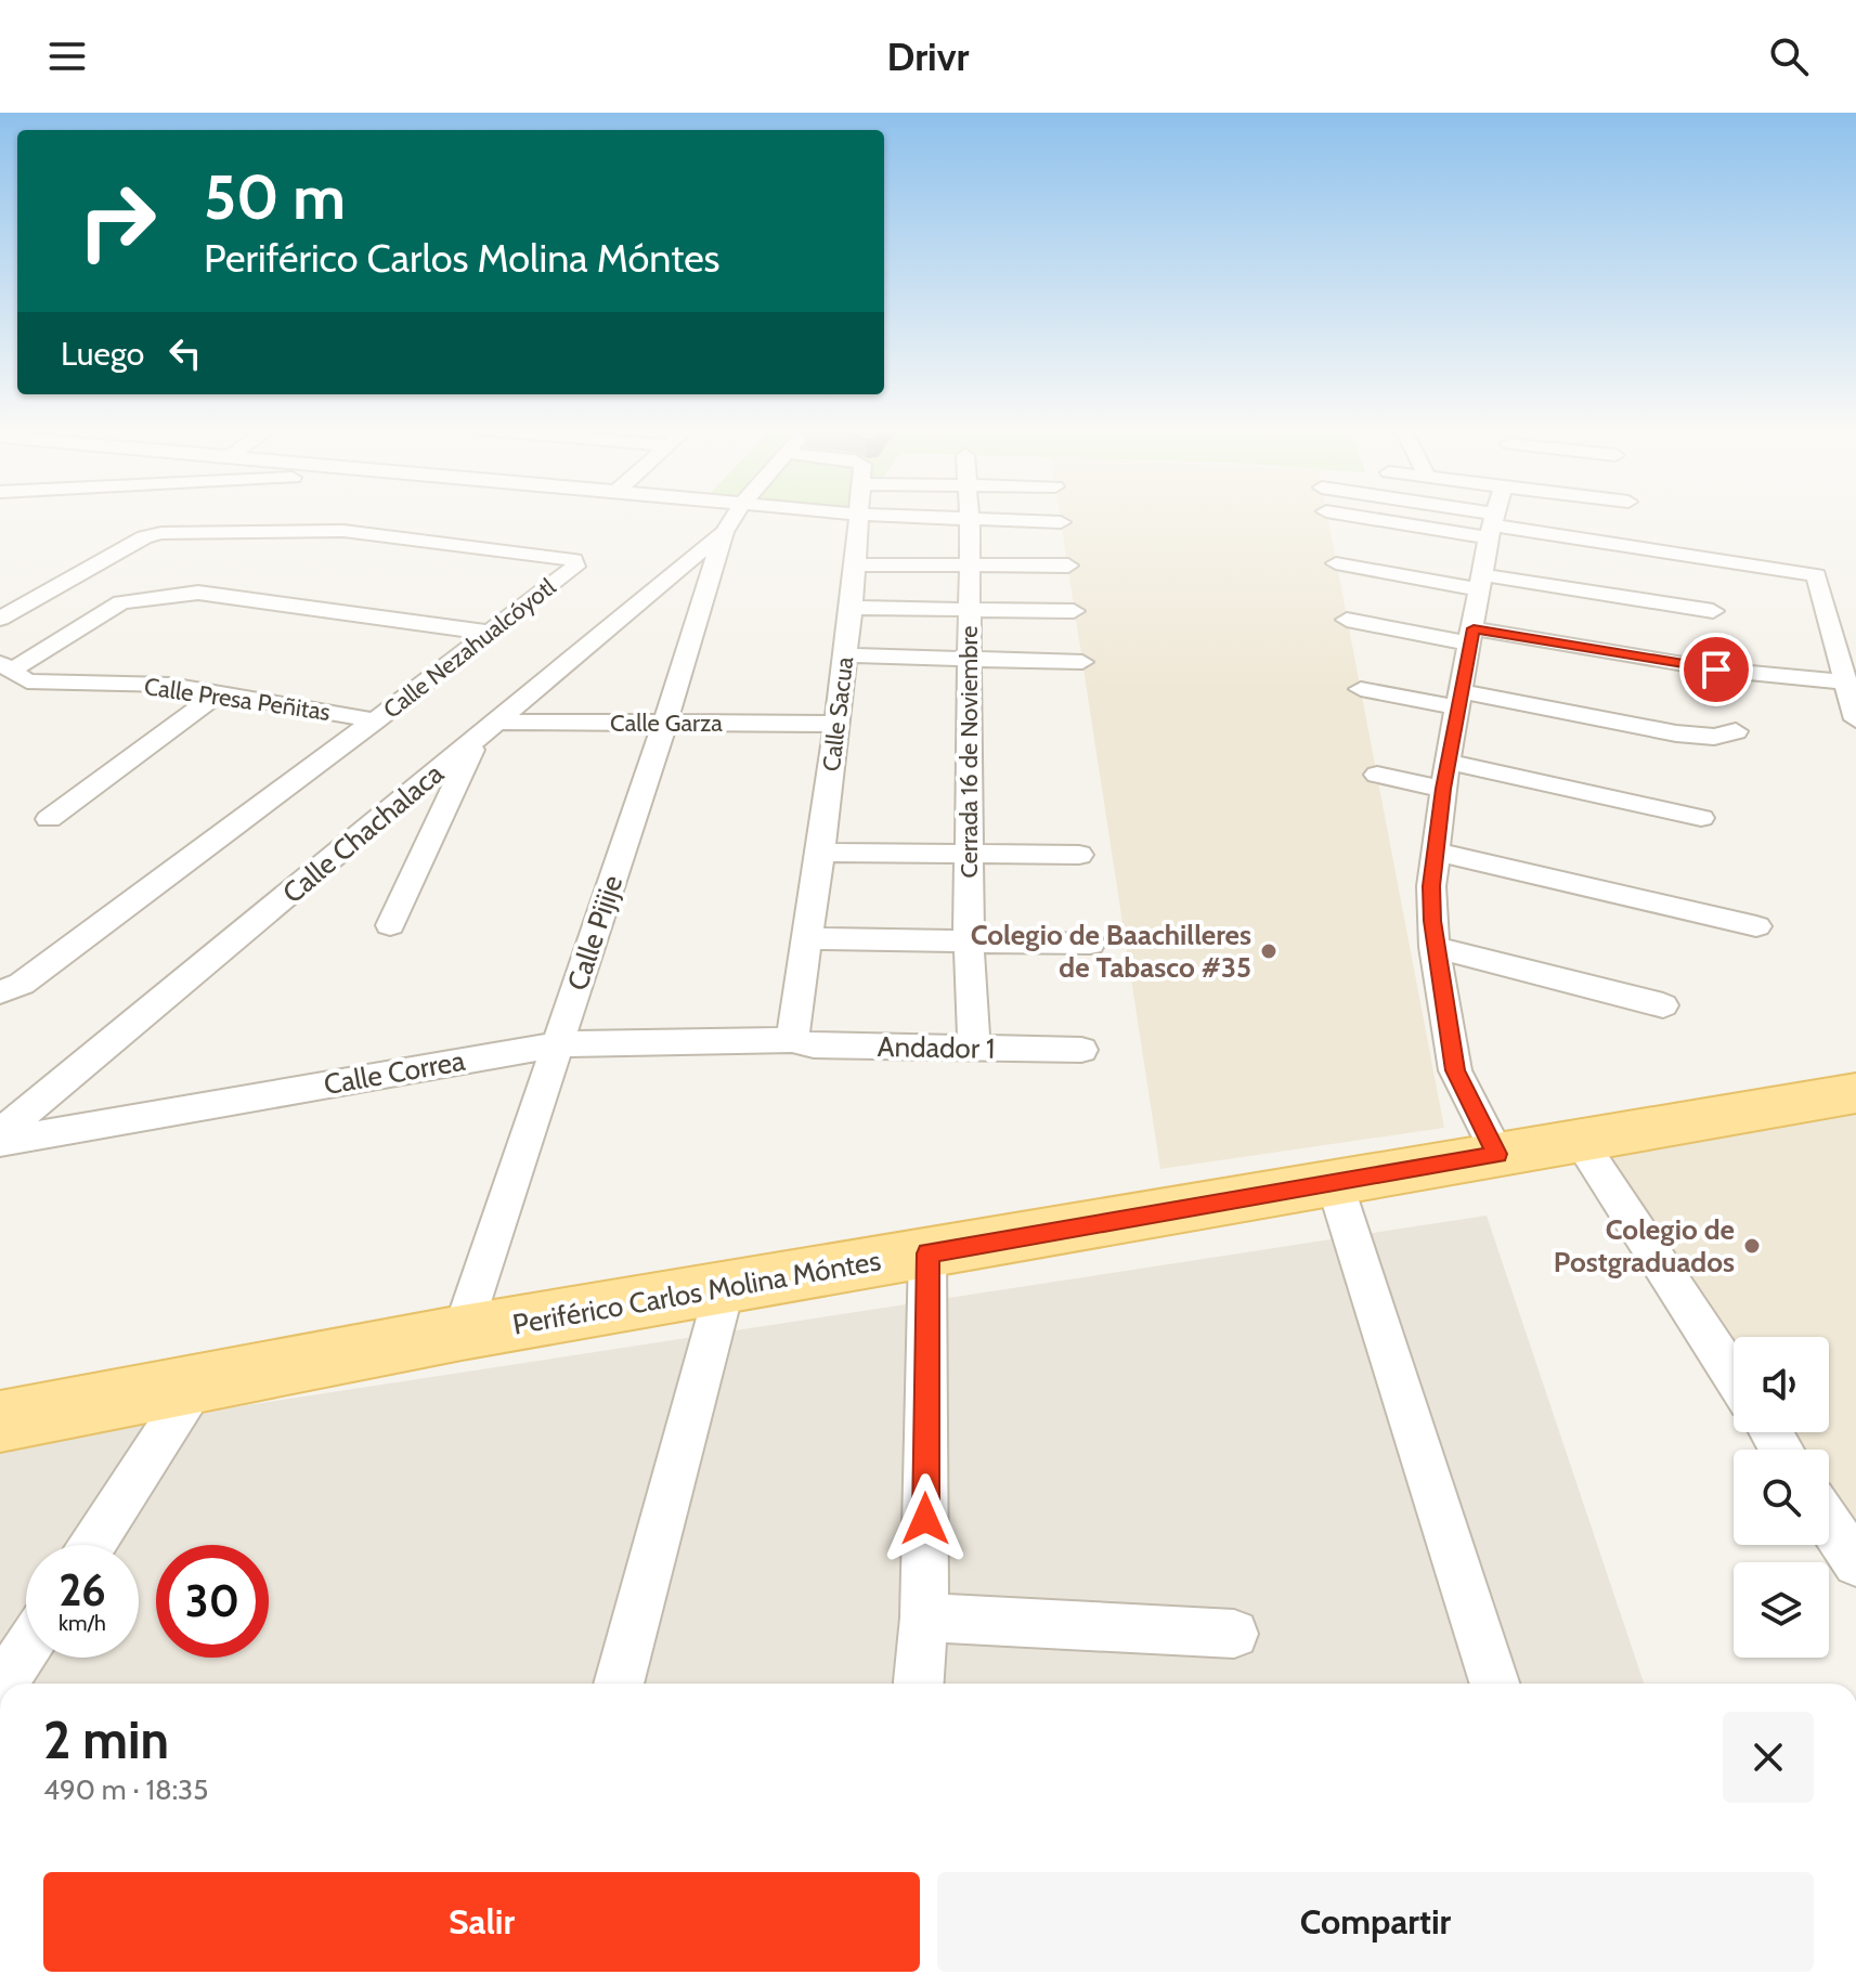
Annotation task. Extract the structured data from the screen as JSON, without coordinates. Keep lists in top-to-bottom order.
{
  "streets": {
    "main road": ["Periférico Carlos Molina Móntes"],
    "street": [
      "Calle Nezahualcóyotl",
      "Calle Presa Peñitas",
      "Calle Sacua",
      "Calle Garza",
      "Cerrada 16 de Noviembre",
      "Calle Chachalaca",
      "Calle Pijije",
      "Andador 1",
      "Calle Correa"
    ]
  },
  "crossings": [
    ["Calle Nezahualcóyotl", "Calle Presa Peñitas"],
    ["Calle Sacua", "Calle Garza"],
    ["Calle Sacua", "Andador 1"],
    ["Calle Sacua", "Calle Correa"],
    ["Calle Garza", "Calle Chachalaca"],
    ["Calle Garza", "Calle Pijije"],
    ["Cerrada 16 de Noviembre", "Andador 1"],
    ["Calle Chachalaca", "Calle Pijije"],
    ["Calle Pijije", "Calle Correa"],
    ["Calle Pijije", "Periférico Carlos Molina Móntes"],
    ["Andador 1", "Calle Correa"]
  ],
  "places": ["Colegio de Baachilleres de Tabasco #35", "Colegio de Postgraduados"],
  "page": {
    "header": "Drivr",
    "turn": ["50 m", "Periférico Carlos Molina Móntes"],
    "then": "Luego",
    "speed": "26 km/h",
    "limit": "30",
    "heading": ["2 min", "490 m · 18:35"],
    "buttons": ["Salir", "Compartir"]
  }
}
